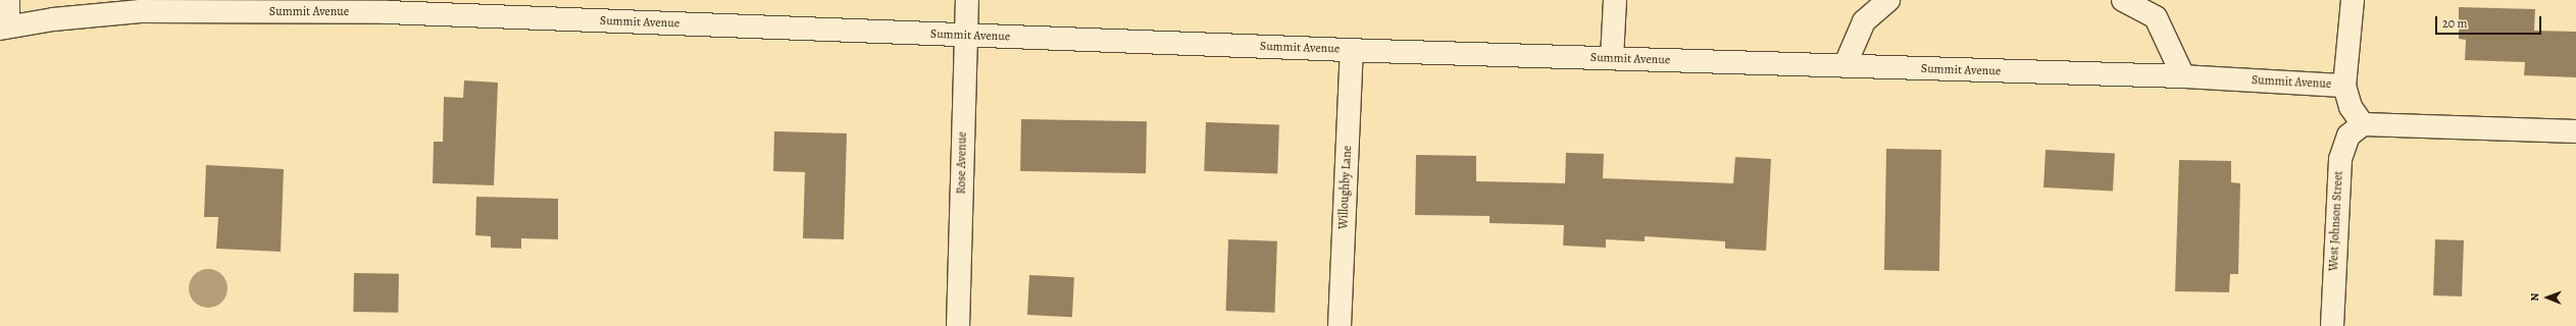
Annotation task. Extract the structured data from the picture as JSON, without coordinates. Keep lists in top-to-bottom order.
{
  "streets": {
    "street": [
      "Summit Avenue",
      "Rose Avenue",
      "Willoughby Lane",
      "West Johnson Street"
    ]
  },
  "crossings": [
    ["Summit Avenue", "Rose Avenue"],
    ["Summit Avenue", "Willoughby Lane"],
    ["Summit Avenue", "West Johnson Street"]
  ],
  "scale_bar": "20 m",
  "north": "left"
}
